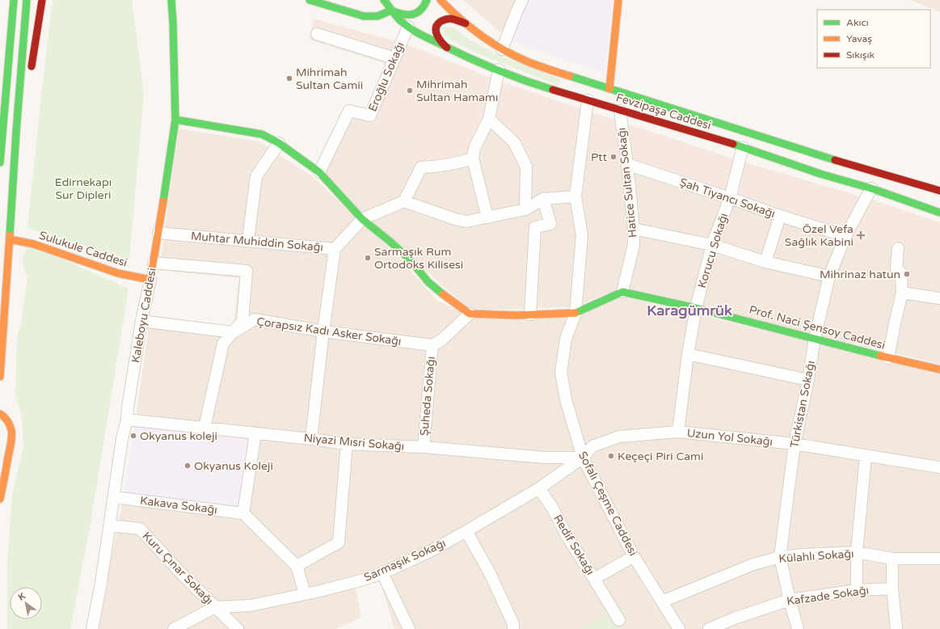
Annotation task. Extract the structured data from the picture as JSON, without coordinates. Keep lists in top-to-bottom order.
{
  "streets": {
    "main road": [
      "Fevzipaşa Caddesi",
      "Sulukule Caddesi",
      "Kaleboyu Caddesi",
      "Prof. Naci Şensoy Caddesi"
    ],
    "street": [
      "Eroğlu Sokağı",
      "Hatice Sultan Sokağı",
      "Şah Tiyancı Sokağı",
      "Muhtar Muhiddin Sokağı",
      "Korucu Sokağı",
      "Çorapsız Kadı Asker Sokağı",
      "Şuheda Sokağı",
      "Türkistan Sokağı",
      "Uzun Yol Sokağı",
      "Niyazi Mısri Sokağı",
      "Sofalı Çeşme Caddesi",
      "Kakava Sokağı",
      "Redif Sokağı",
      "Külahlı Sokağı",
      "Sarmaşık Sokağı",
      "Kuru Çınar Sokağı",
      "Kafzade Sokağı"
    ]
  },
  "crossings": [
    ["Eroğlu Sokağı", "Fevzipaşa Caddesi"],
    ["Fevzipaşa Caddesi", "Hatice Sultan Sokağı"],
    ["Fevzipaşa Caddesi", "Korucu Sokağı"],
    ["Fevzipaşa Caddesi", "Türkistan Sokağı"],
    ["Fevzipaşa Caddesi", "Sofalı Çeşme Caddesi"],
    ["Hatice Sultan Sokağı", "Şah Tiyancı Sokağı"],
    ["Hatice Sultan Sokağı", "Prof. Naci Şensoy Caddesi"],
    ["Şah Tiyancı Sokağı", "Korucu Sokağı"],
    ["Şah Tiyancı Sokağı", "Türkistan Sokağı"],
    ["Muhtar Muhiddin Sokağı", "Kaleboyu Caddesi"],
    ["Sulukule Caddesi", "Kaleboyu Caddesi"],
    ["Korucu Sokağı", "Prof. Naci Şensoy Caddesi"],
    ["Korucu Sokağı", "Uzun Yol Sokağı"],
    ["Kaleboyu Caddesi", "Niyazi Mısri Sokağı"],
    ["Kaleboyu Caddesi", "Kakava Sokağı"],
    ["Kaleboyu Caddesi", "Kuru Çınar Sokağı"],
    ["Prof. Naci Şensoy Caddesi", "Türkistan Sokağı"],
    ["Çorapsız Kadı Asker Sokağı", "Şuheda Sokağı"],
    ["Şuheda Sokağı", "Niyazi Mısri Sokağı"],
    ["Türkistan Sokağı", "Uzun Yol Sokağı"],
    ["Türkistan Sokağı", "Külahlı Sokağı"],
    ["Türkistan Sokağı", "Kafzade Sokağı"],
    ["Uzun Yol Sokağı", "Niyazi Mısri Sokağı"],
    ["Uzun Yol Sokağı", "Sofalı Çeşme Caddesi"],
    ["Uzun Yol Sokağı", "Sarmaşık Sokağı"],
    ["Niyazi Mısri Sokağı", "Sofalı Çeşme Caddesi"],
    ["Niyazi Mısri Sokağı", "Sarmaşık Sokağı"],
    ["Sofalı Çeşme Caddesi", "Redif Sokağı"],
    ["Sofalı Çeşme Caddesi", "Külahlı Sokağı"],
    ["Sofalı Çeşme Caddesi", "Sarmaşık Sokağı"],
    ["Redif Sokağı", "Sarmaşık Sokağı"],
    ["Sarmaşık Sokağı", "Kuru Çınar Sokağı"]
  ],
  "districts": ["Karagümrük"],
  "parks": ["Edirnekapı Sur Dipleri"],
  "places": {
    "other": [
      "Mihrimah Sultan Camii",
      "Mihrimah Sultan Hamamı",
      "Ptt",
      "Sarmaşık Rum Ortodoks Kilisesi",
      "Mihrinaz hatun",
      "Okyanus koleji",
      "Keçeçi Piri Cami",
      "Okyanus Koleji"
    ],
    "health": ["Özel Vefa Sağlık Kabini"]
  },
  "legend": ["Akıcı", "Yavaş", "Sıkışık"],
  "north": "top left"
}
